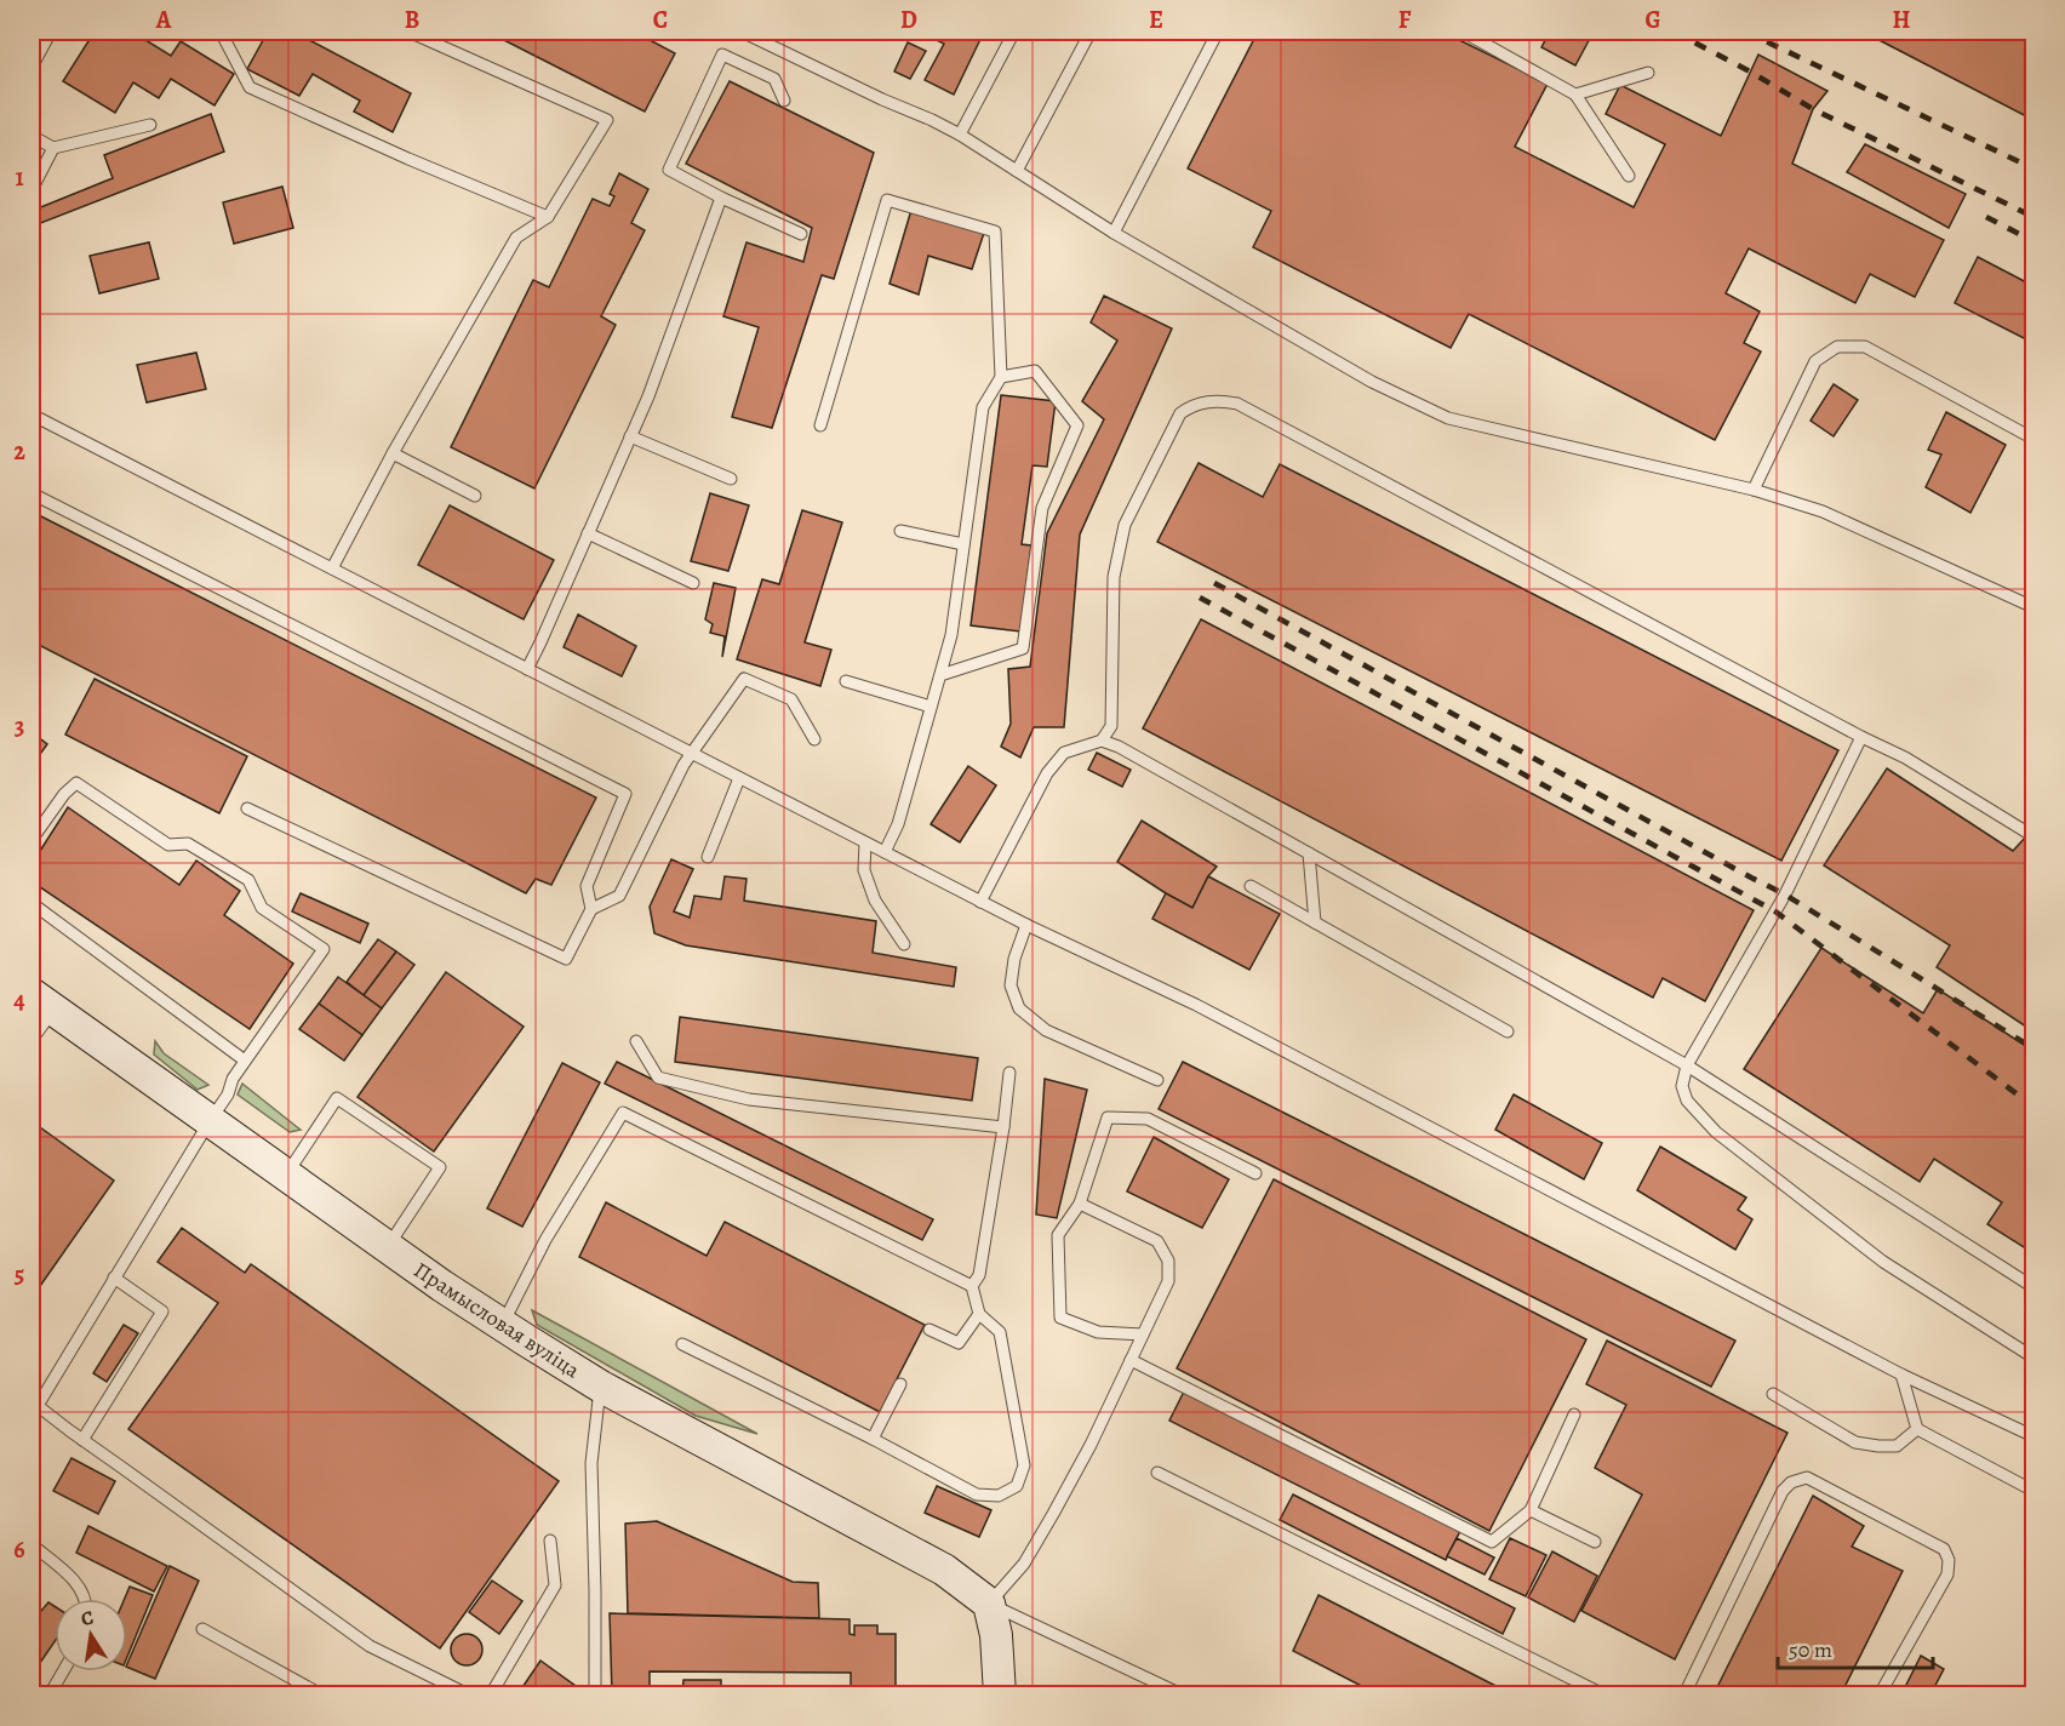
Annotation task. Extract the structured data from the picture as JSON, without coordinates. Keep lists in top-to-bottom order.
{
  "streets": {
    "main road": ["Прамысловая вуліца"]
  },
  "scale_bar": "50 m",
  "north": "top",
  "grid": {
    "columns": [
      "A",
      "B",
      "C",
      "D",
      "E",
      "F",
      "G",
      "H"
    ],
    "rows": [
      "1",
      "2",
      "3",
      "4",
      "5",
      "6"
    ]
  }
}
